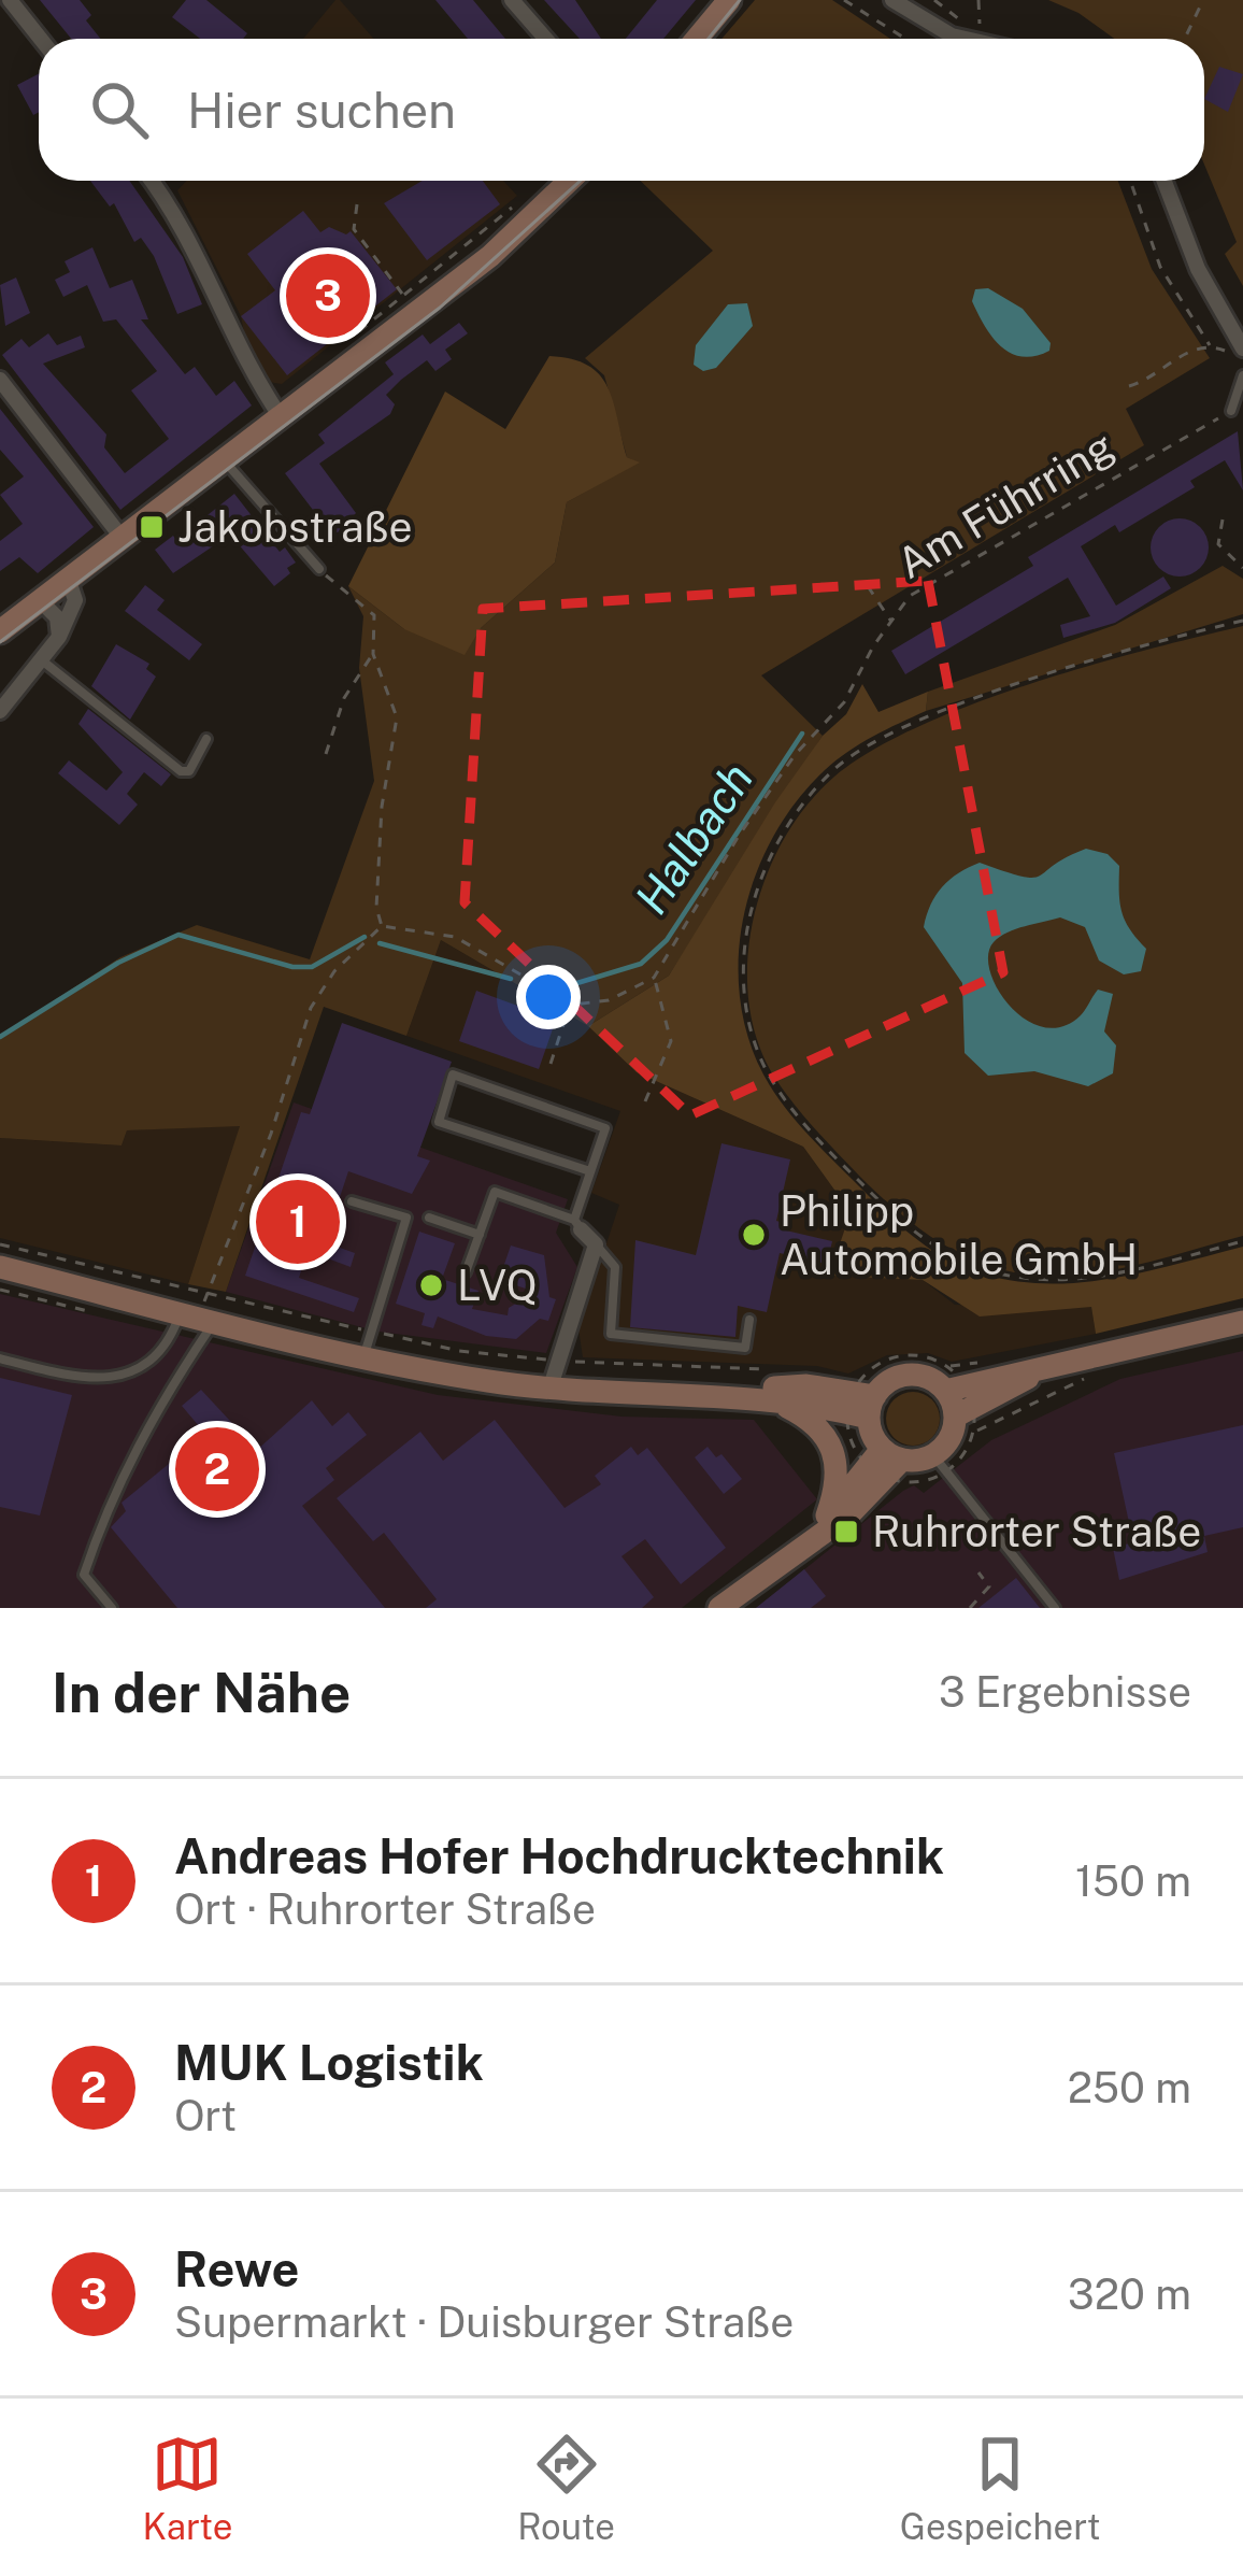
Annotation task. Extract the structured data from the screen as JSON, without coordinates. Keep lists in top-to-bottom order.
{
  "streets": {
    "path": ["Am Führring"]
  },
  "water": ["Halbach"],
  "places": {
    "transit": ["Jakobstraße", "Ruhrorter Straße"],
    "other": ["Philipp Automobile GmbH", "LVQ"]
  },
  "page": {
    "search": "Hier suchen",
    "pins": ["3", "1", "2"],
    "heading": ["In der Nähe", "3 Ergebnisse"],
    "list": [
      {
        "mark": "1",
        "name": "Andreas Hofer Hochdrucktechnik",
        "note": "Ort · Ruhrorter Straße",
        "value": "150 m"
      },
      {
        "mark": "2",
        "name": "MUK Logistik",
        "note": "Ort",
        "value": "250 m"
      },
      {
        "mark": "3",
        "name": "Rewe",
        "note": "Supermarkt · Duisburger Straße",
        "value": "320 m"
      }
    ],
    "nav": ["Karte", "Route", "Gespeichert"]
  }
}
